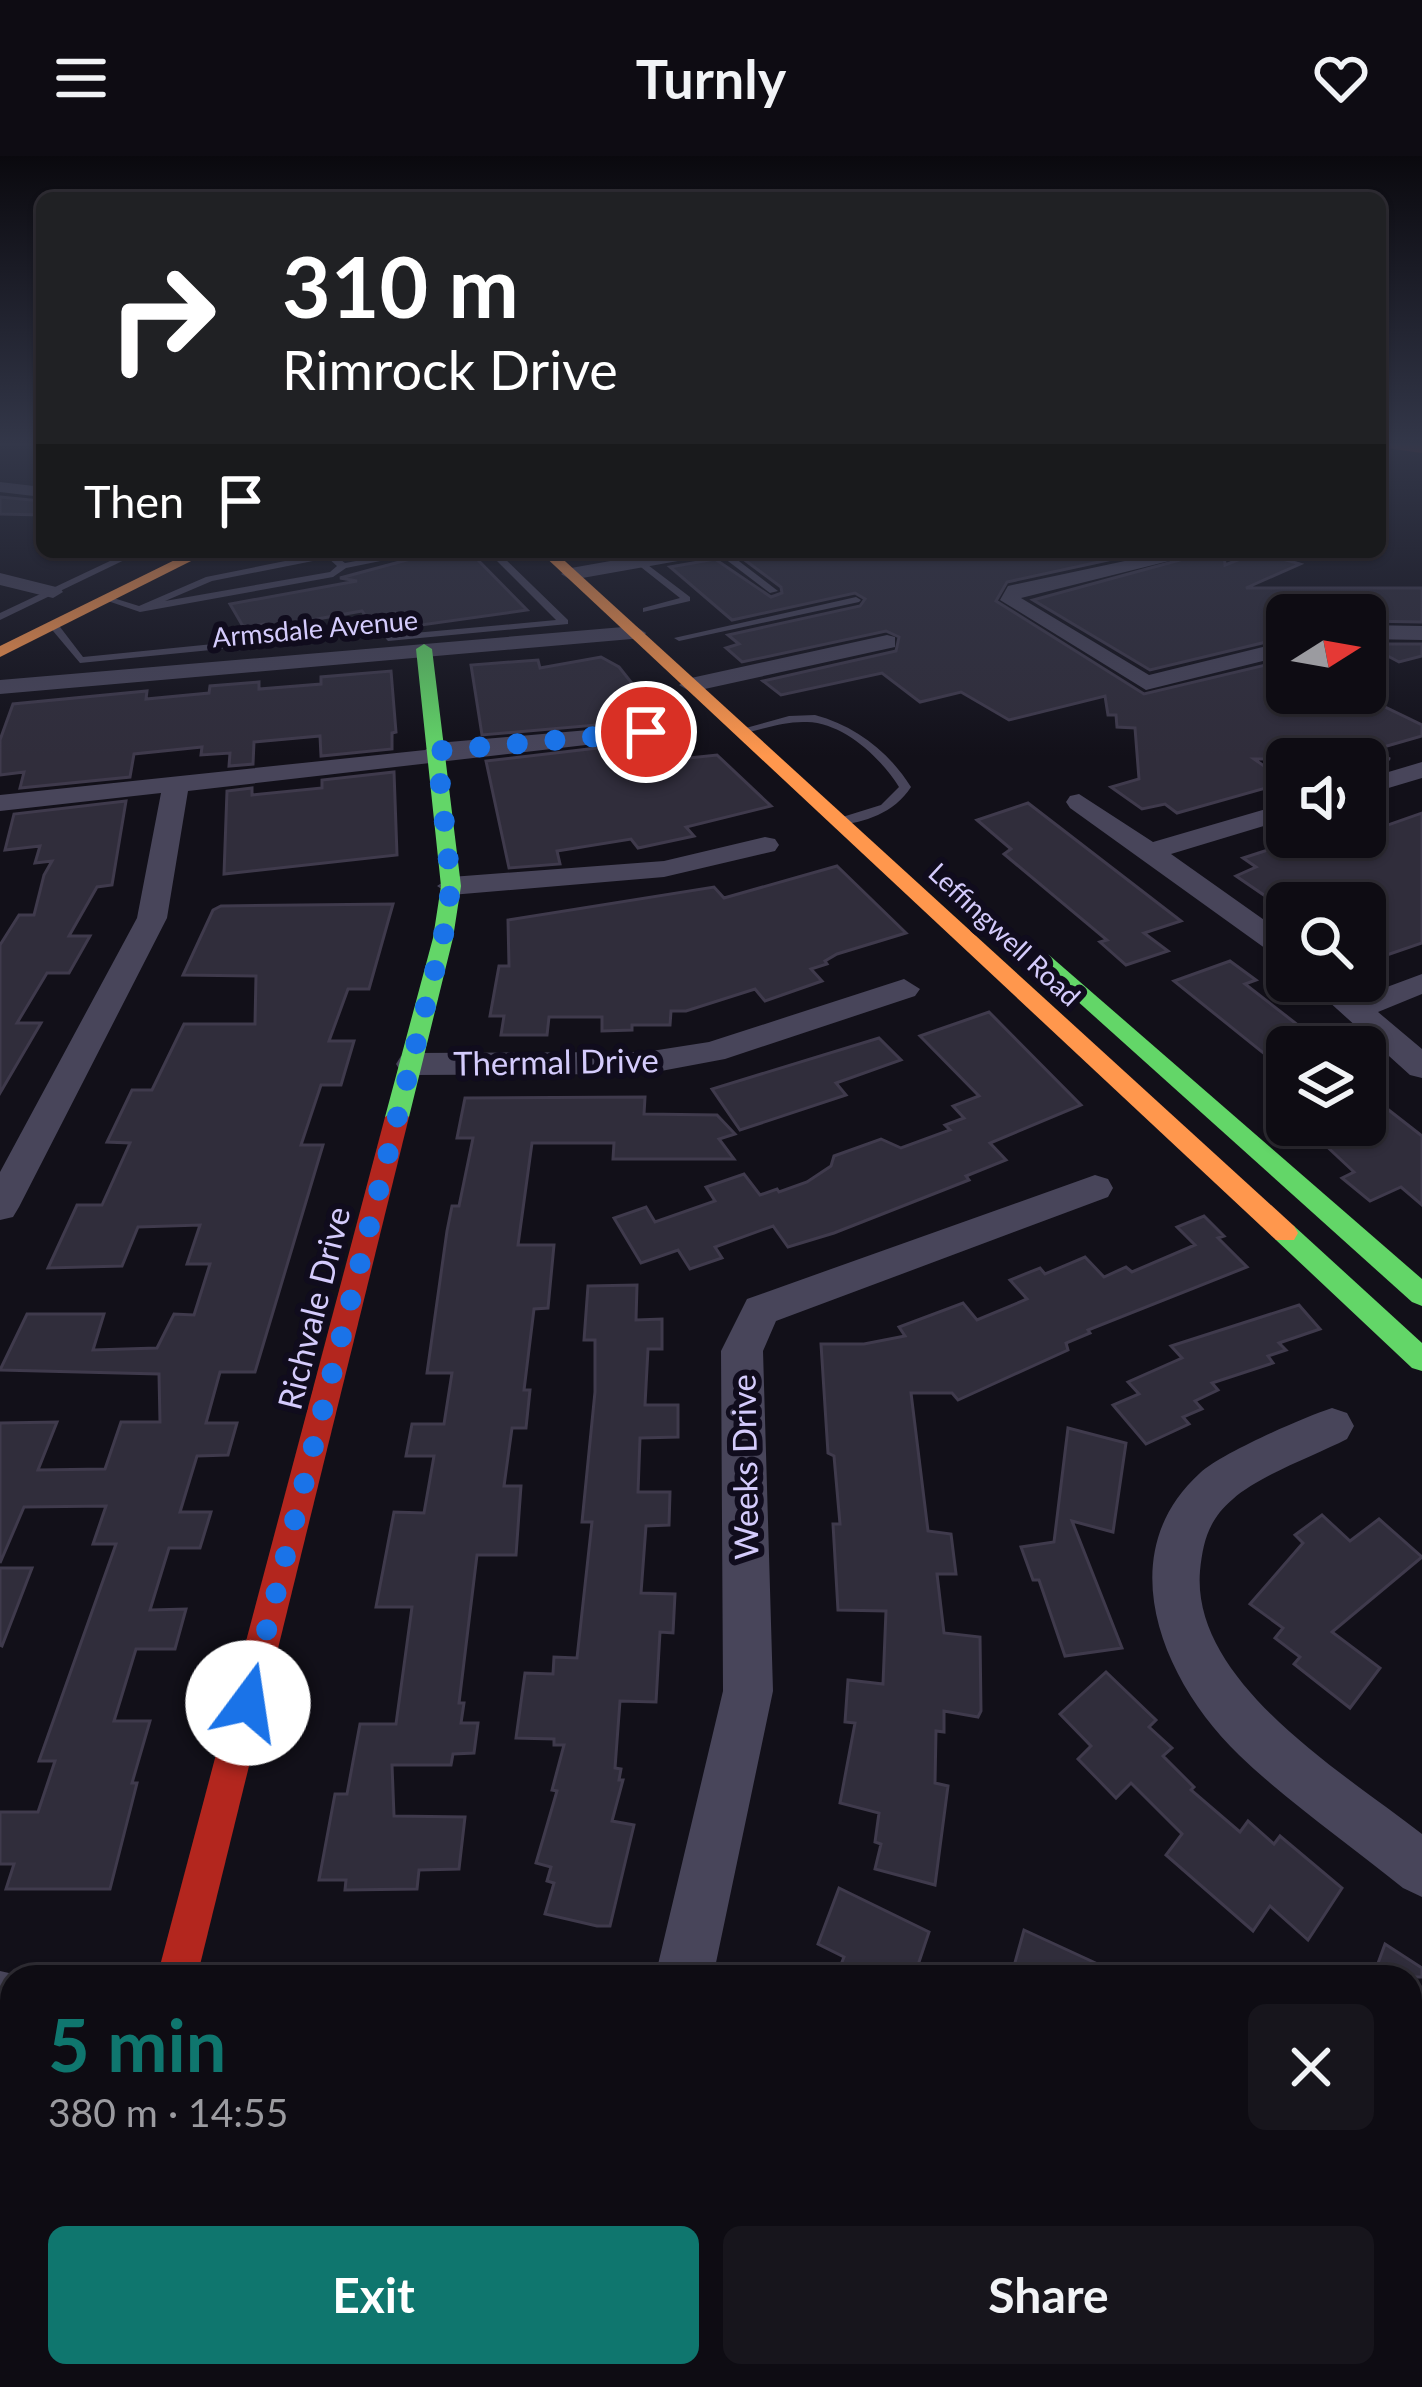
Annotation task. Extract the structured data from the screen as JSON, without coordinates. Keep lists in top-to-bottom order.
{
  "streets": {
    "main road": ["Leffingwell Road", "Richvale Drive"],
    "street": ["Armsdale Avenue", "Thermal Drive", "Weeks Drive"]
  },
  "crossings": [
    ["Armsdale Avenue", "Leffingwell Road"],
    ["Armsdale Avenue", "Richvale Drive"],
    ["Thermal Drive", "Richvale Drive"]
  ],
  "north": "right",
  "page": {
    "header": "Turnly",
    "turn": ["310 m", "Rimrock Drive"],
    "then": "Then",
    "heading": ["5 min", "380 m · 14:55"],
    "buttons": ["Exit", "Share"]
  }
}
